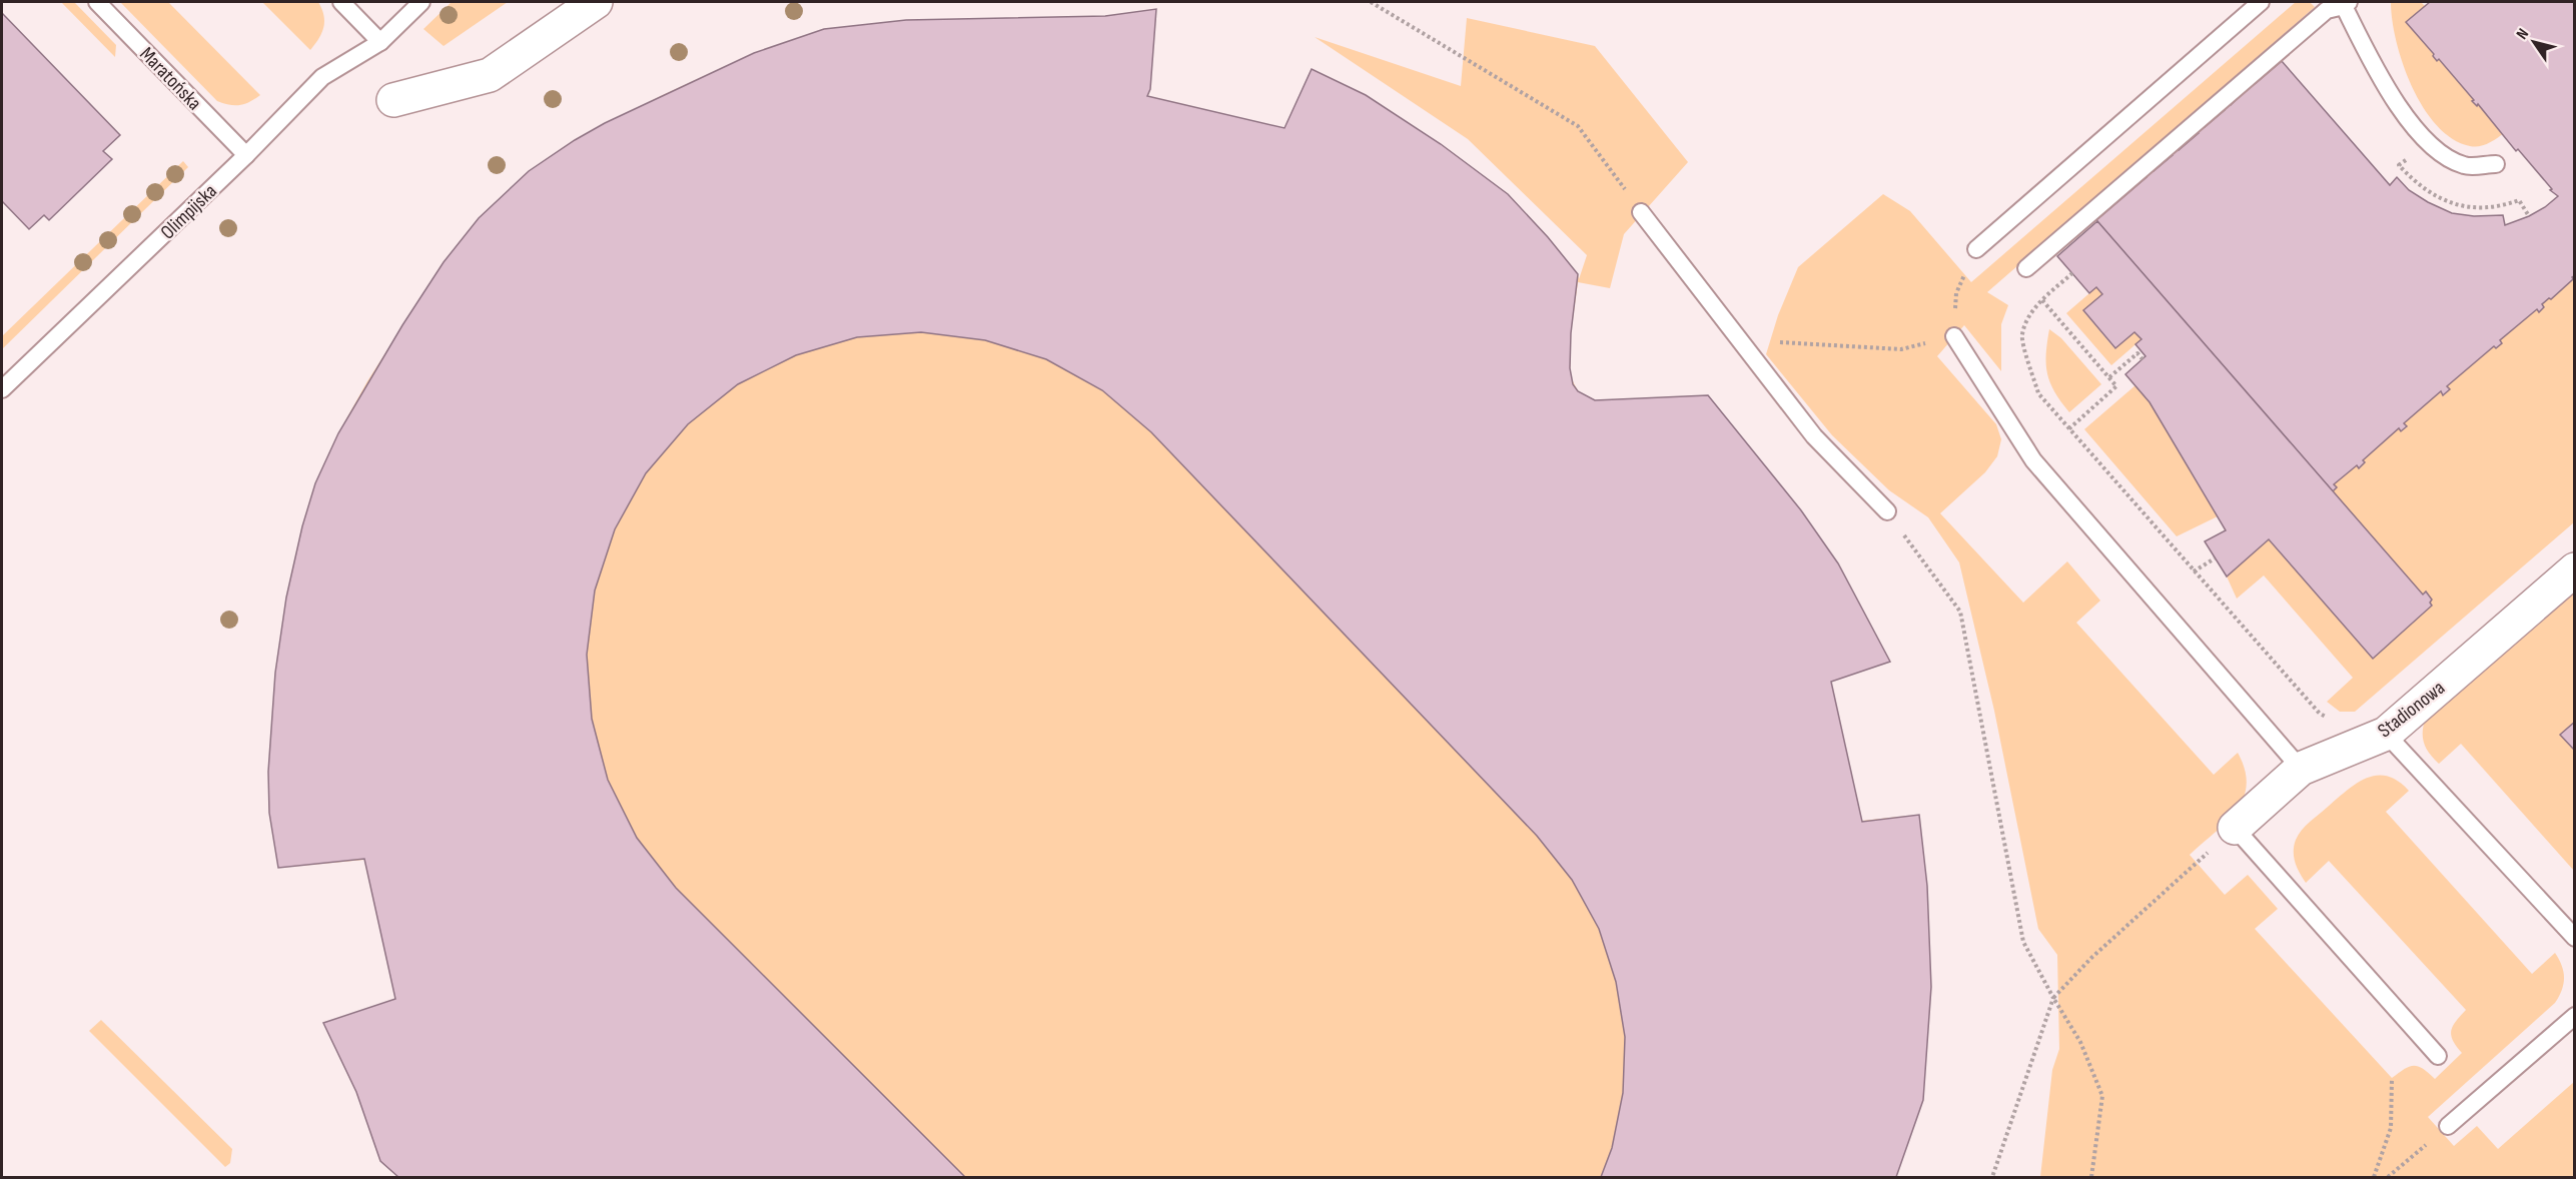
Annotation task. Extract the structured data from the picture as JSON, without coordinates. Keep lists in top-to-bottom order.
{
  "streets": {
    "street": ["Stadionowa"],
    "lane": ["Maratońska", "Olimpijska"]
  },
  "crossings": [
    ["Maratońska", "Olimpijska"]
  ],
  "north": "top left"
}
